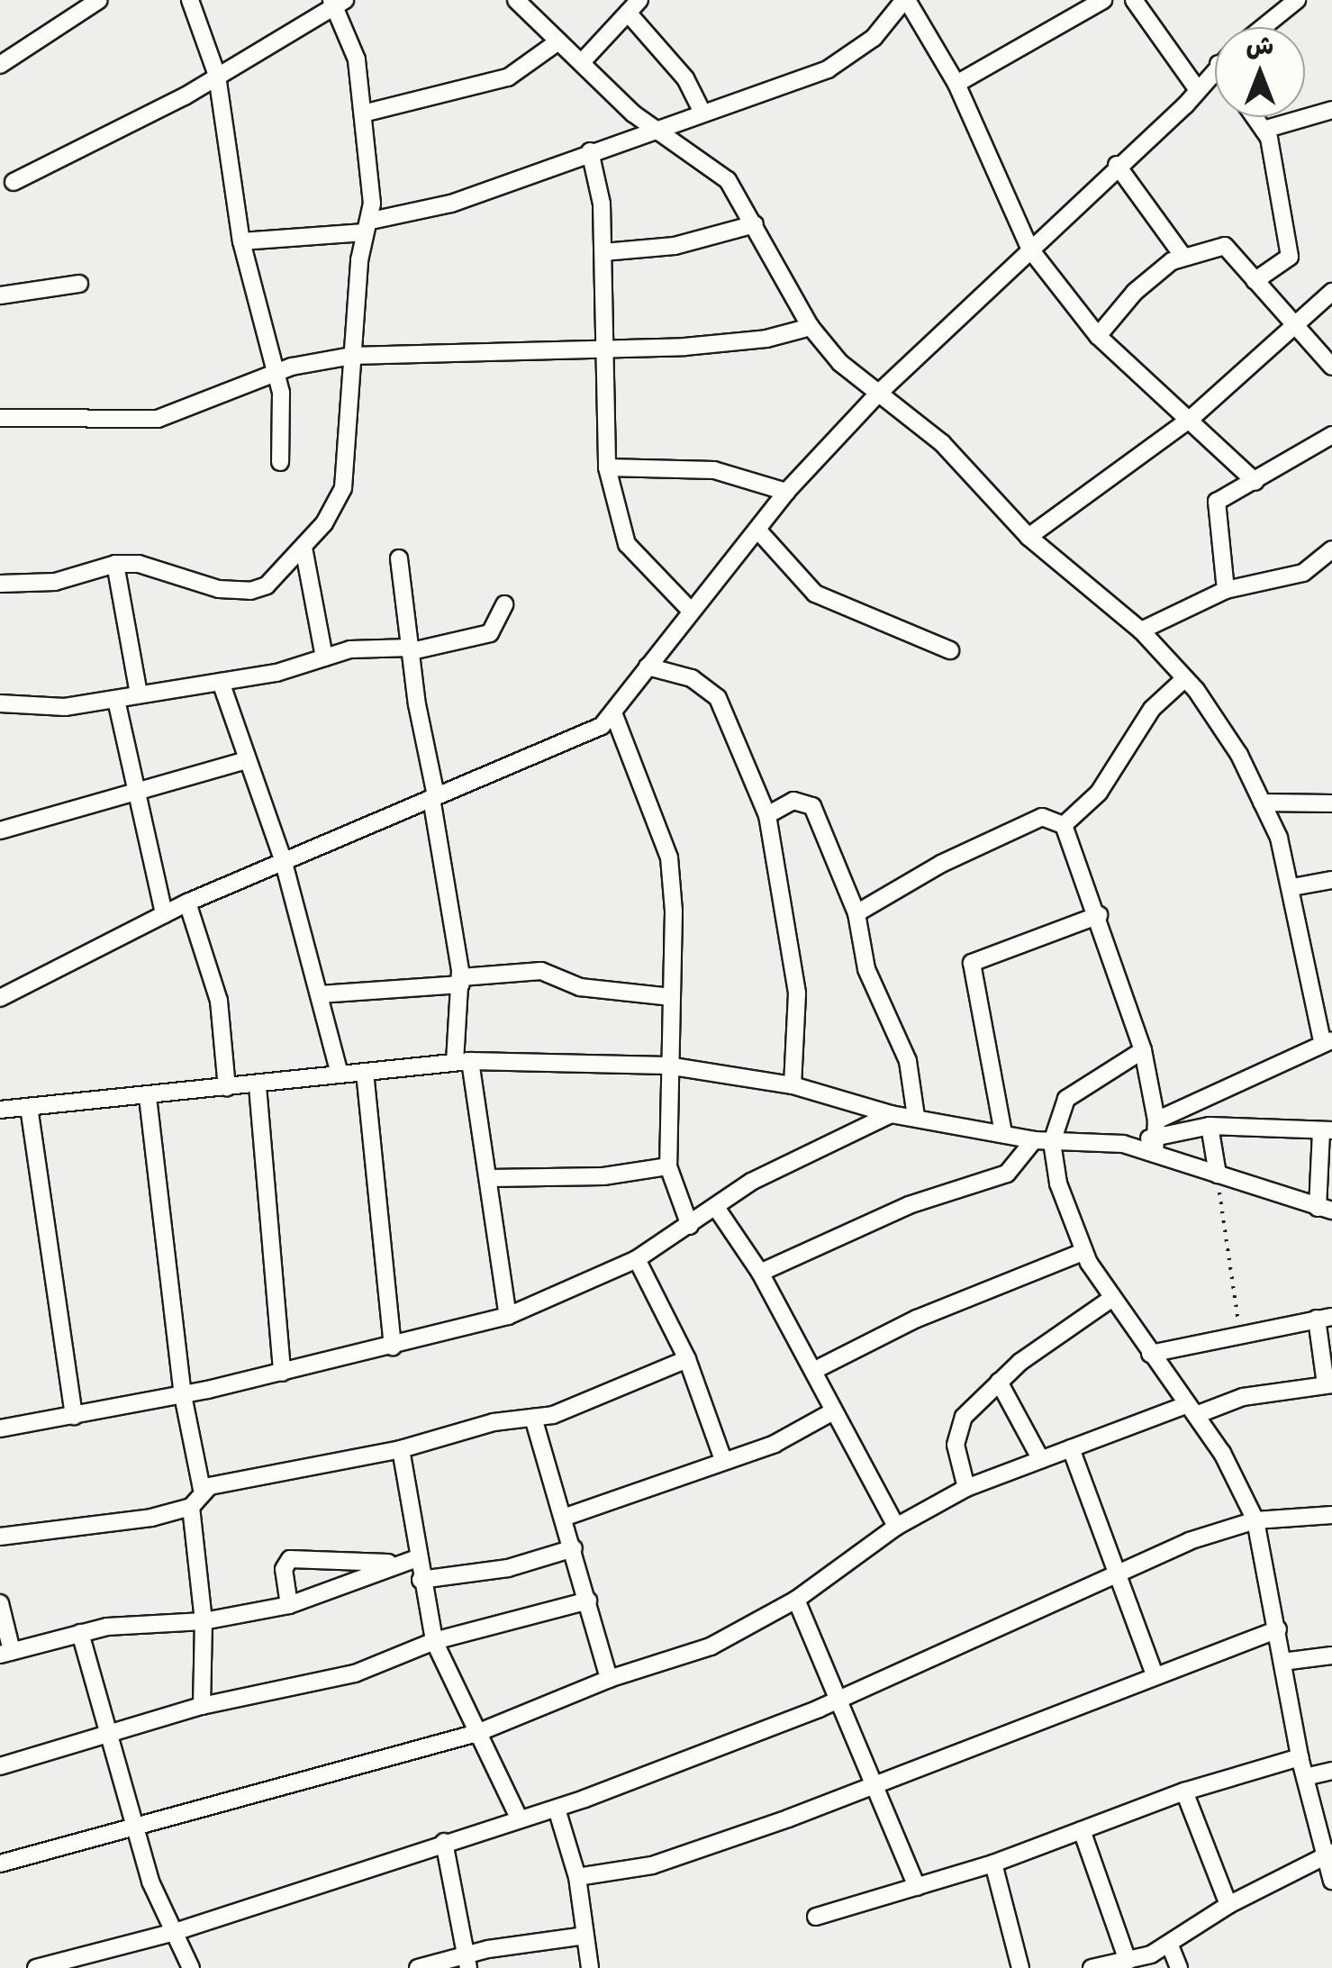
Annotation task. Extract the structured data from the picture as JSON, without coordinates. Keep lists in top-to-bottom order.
{
  "north": "top"
}
